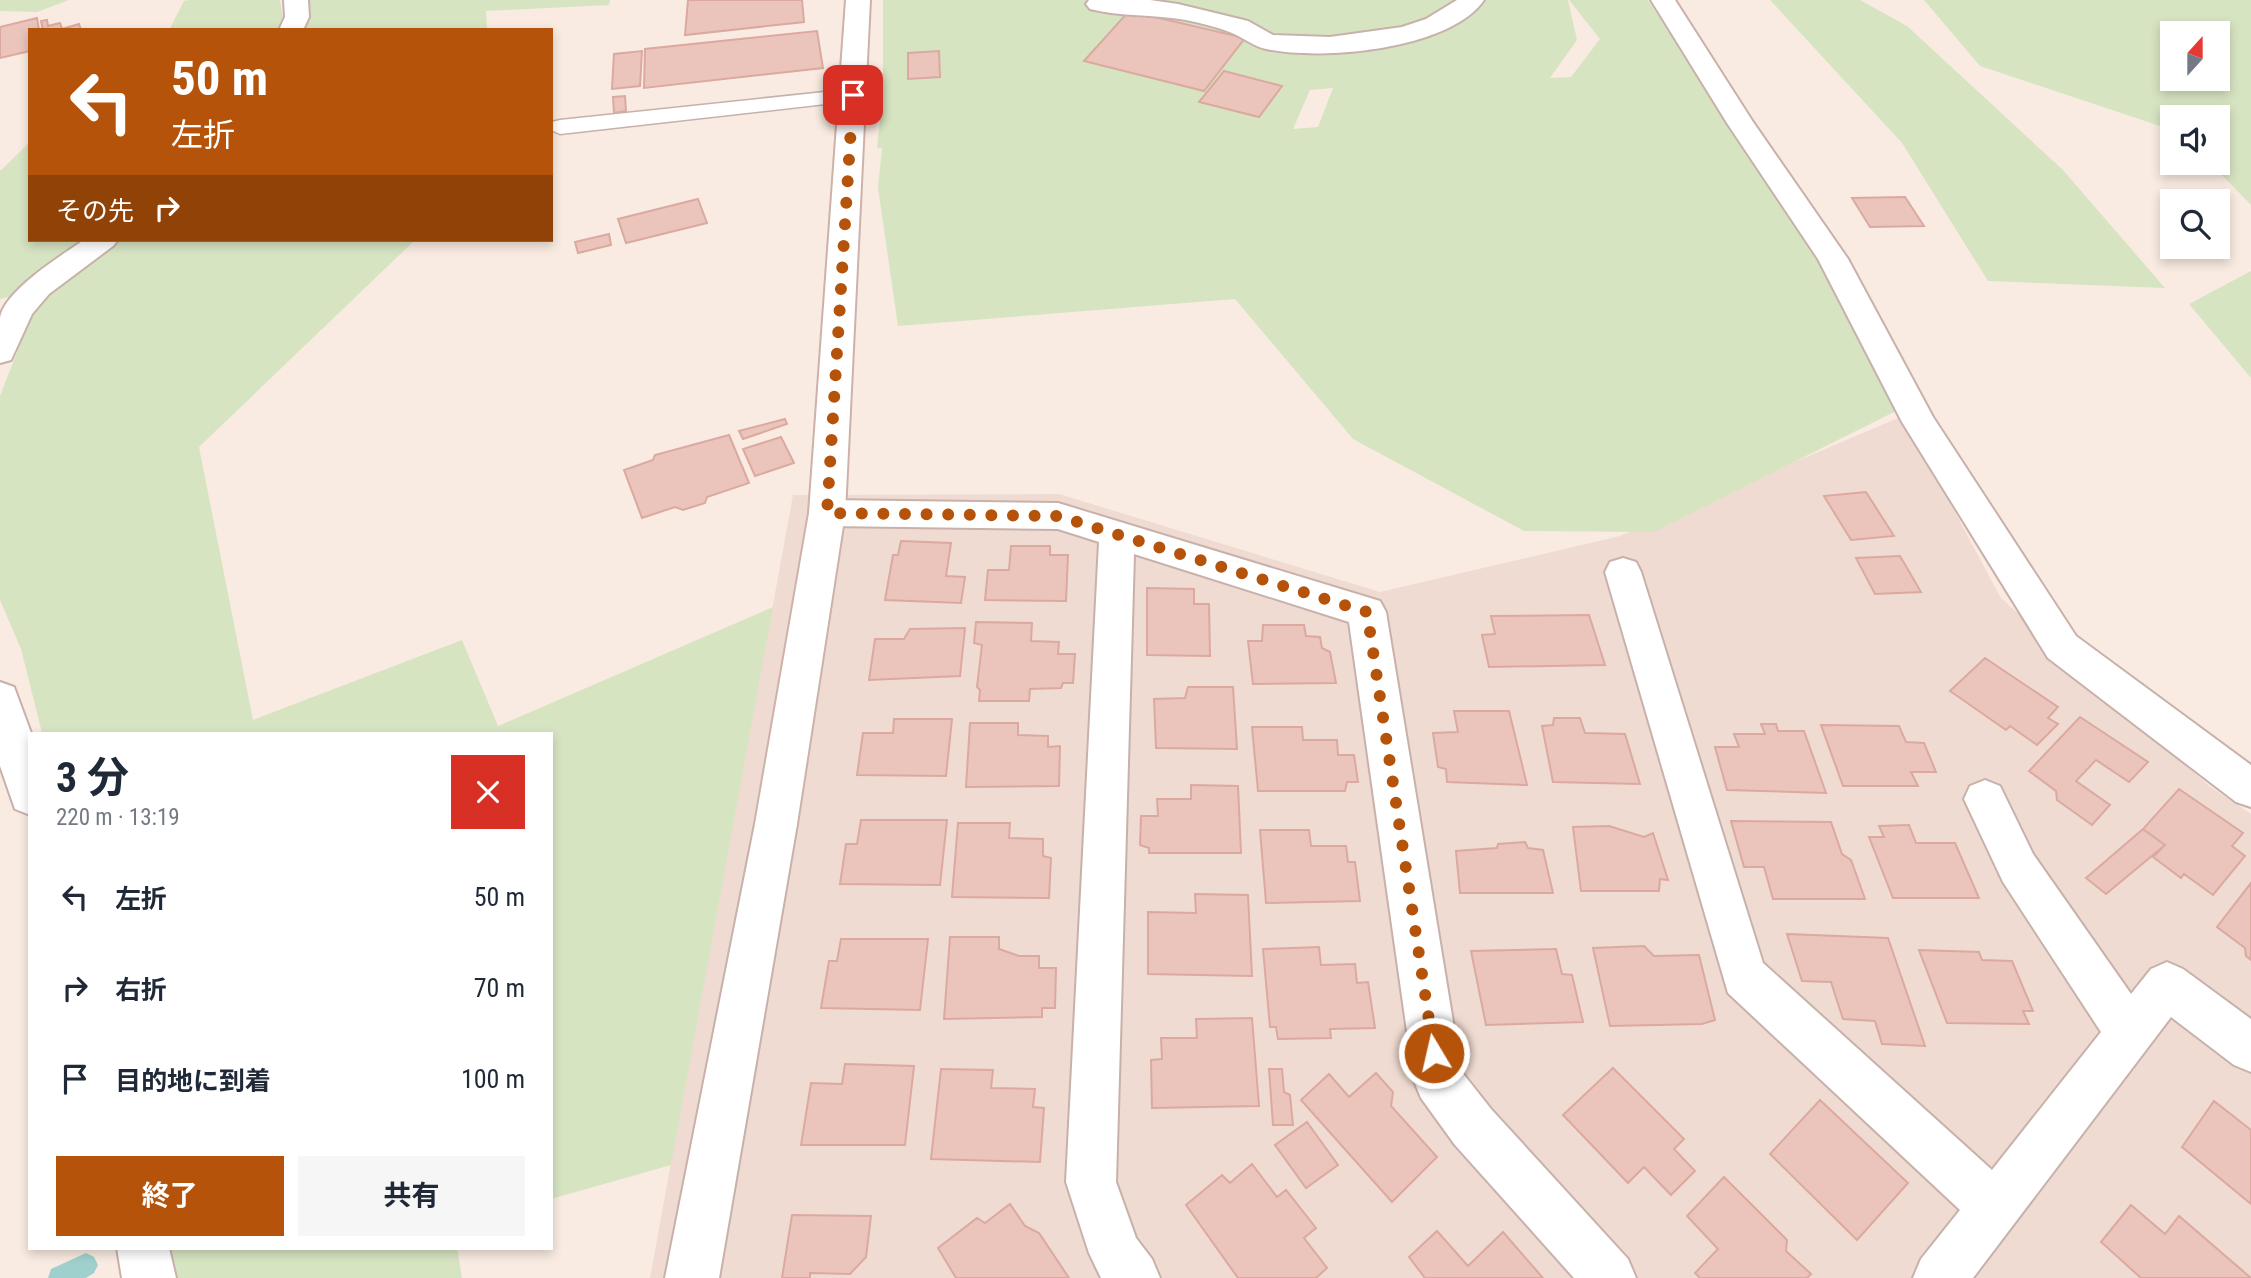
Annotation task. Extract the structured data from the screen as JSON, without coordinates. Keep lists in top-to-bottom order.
{
  "north": "top",
  "page": {
    "turn": ["50 m", "左折"],
    "then": "その先",
    "heading": ["3 分", "220 m · 13:19"],
    "list": [
      {
        "name": "左折",
        "value": "50 m"
      },
      {
        "name": "右折",
        "value": "70 m"
      },
      {
        "name": "目的地に到着",
        "value": "100 m"
      }
    ],
    "buttons": ["終了", "共有"]
  }
}
